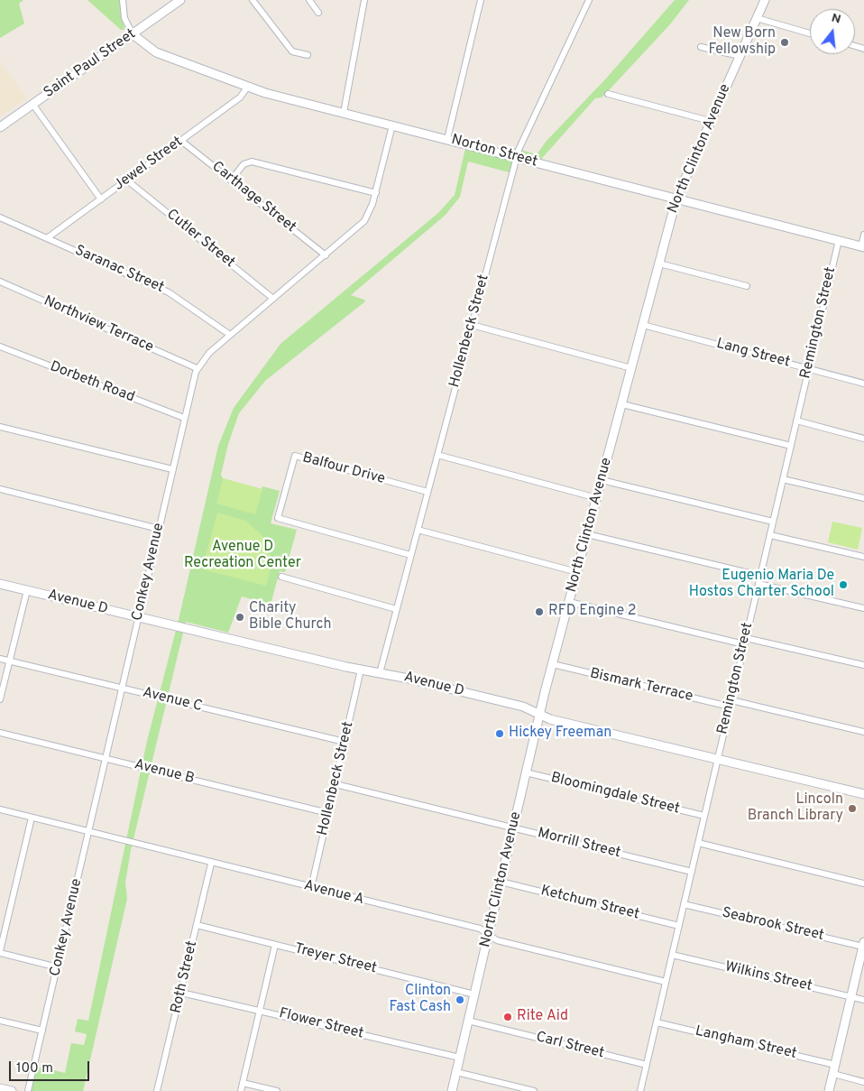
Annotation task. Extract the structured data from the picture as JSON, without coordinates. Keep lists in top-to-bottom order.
{
  "streets": {
    "street": [
      "Saint Paul Street",
      "North Clinton Avenue",
      "Norton Street",
      "Jewel Street",
      "Carthage Street",
      "Cutler Street",
      "Saranac Street",
      "Remington Street",
      "Northview Terrace",
      "Hollenbeck Street",
      "Lang Street",
      "Dorbeth Road",
      "Balfour Drive",
      "Conkey Avenue",
      "Avenue D",
      "Bismark Terrace",
      "Avenue C",
      "Avenue B",
      "Bloomingdale Street",
      "Morrill Street",
      "Avenue A",
      "Ketchum Street",
      "Seabrook Street",
      "Treyer Street",
      "Roth Street",
      "Wilkins Street",
      "Flower Street",
      "Langham Street",
      "Carl Street"
    ]
  },
  "crossings": [
    ["Saint Paul Street", "Norton Street"],
    ["North Clinton Avenue", "Norton Street"],
    ["North Clinton Avenue", "Lang Street"],
    ["North Clinton Avenue", "Avenue D"],
    ["North Clinton Avenue", "Bismark Terrace"],
    ["North Clinton Avenue", "Bloomingdale Street"],
    ["North Clinton Avenue", "Morrill Street"],
    ["North Clinton Avenue", "Avenue A"],
    ["North Clinton Avenue", "Ketchum Street"],
    ["North Clinton Avenue", "Treyer Street"],
    ["North Clinton Avenue", "Flower Street"],
    ["North Clinton Avenue", "Carl Street"],
    ["Norton Street", "Jewel Street"],
    ["Norton Street", "Remington Street"],
    ["Norton Street", "Hollenbeck Street"],
    ["Norton Street", "Conkey Avenue"],
    ["Jewel Street", "Carthage Street"],
    ["Jewel Street", "Cutler Street"],
    ["Jewel Street", "Saranac Street"],
    ["Carthage Street", "Conkey Avenue"],
    ["Cutler Street", "Conkey Avenue"],
    ["Saranac Street", "Conkey Avenue"],
    ["Remington Street", "Lang Street"],
    ["Remington Street", "Avenue D"],
    ["Remington Street", "Bismark Terrace"],
    ["Remington Street", "Bloomingdale Street"],
    ["Remington Street", "Morrill Street"],
    ["Remington Street", "Avenue A"],
    ["Remington Street", "Ketchum Street"],
    ["Remington Street", "Seabrook Street"],
    ["Remington Street", "Wilkins Street"],
    ["Remington Street", "Langham Street"],
    ["Remington Street", "Carl Street"],
    ["Northview Terrace", "Conkey Avenue"],
    ["Hollenbeck Street", "Balfour Drive"],
    ["Hollenbeck Street", "Avenue D"],
    ["Hollenbeck Street", "Avenue C"],
    ["Hollenbeck Street", "Avenue B"],
    ["Hollenbeck Street", "Morrill Street"],
    ["Hollenbeck Street", "Avenue A"],
    ["Dorbeth Road", "Conkey Avenue"],
    ["Conkey Avenue", "Avenue D"],
    ["Conkey Avenue", "Avenue C"],
    ["Conkey Avenue", "Avenue B"],
    ["Conkey Avenue", "Avenue A"],
    ["Avenue A", "Roth Street"],
    ["Treyer Street", "Roth Street"],
    ["Roth Street", "Flower Street"]
  ],
  "parks": ["Avenue D Recreation Center"],
  "places": [
    "New Born Fellowship",
    "Eugenio Maria De Hostos Charter School",
    "RFD Engine 2",
    "Charity Bible Church",
    "Hickey Freeman",
    "Lincoln Branch Library",
    "Clinton Fast Cash",
    "Rite Aid"
  ],
  "scale_bar": "100 m",
  "north": "top"
}
